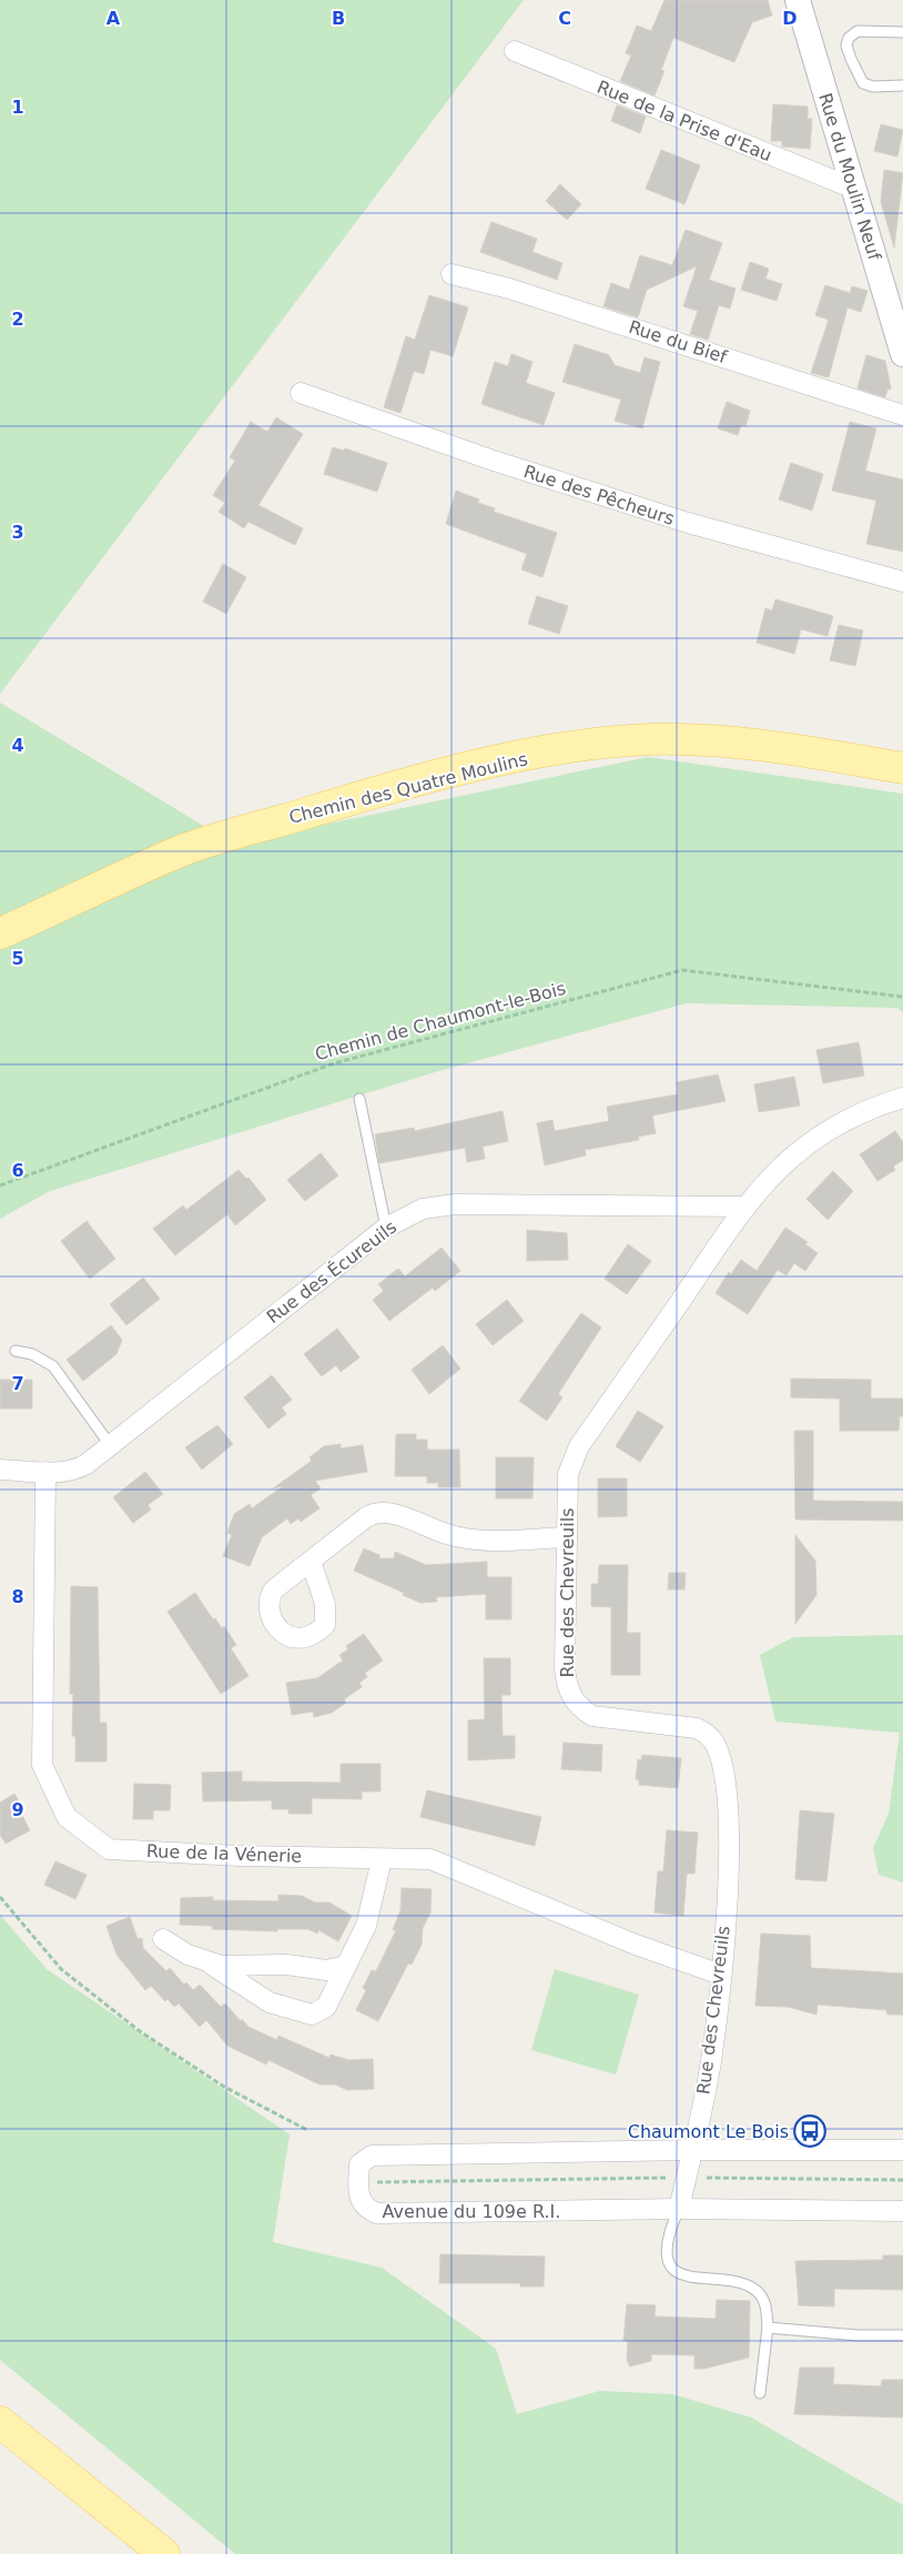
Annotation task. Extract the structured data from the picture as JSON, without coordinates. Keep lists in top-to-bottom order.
{
  "streets": {
    "main road": ["Chemin des Quatre Moulins"],
    "street": [
      "Rue de la Prise d'Eau",
      "Rue du Moulin Neuf",
      "Rue du Bief",
      "Rue des Pêcheurs",
      "Rue des Écureuils",
      "Rue des Chevreuils",
      "Rue de la Vénerie",
      "Avenue du 109e R.I."
    ],
    "path": ["Chemin de Chaumont-le-Bois"]
  },
  "crossings": [
    ["Rue de la Prise d'Eau", "Rue du Moulin Neuf"],
    ["Rue des Écureuils", "Rue des Chevreuils"],
    ["Rue des Écureuils", "Rue de la Vénerie"],
    ["Rue des Chevreuils", "Rue de la Vénerie"],
    ["Rue des Chevreuils", "Avenue du 109e R.I."]
  ],
  "places": {
    "bus stop": ["Chaumont Le Bois"]
  },
  "grid": {
    "columns": [
      "A",
      "B",
      "C",
      "D"
    ],
    "rows": [
      "1",
      "2",
      "3",
      "4",
      "5",
      "6",
      "7",
      "8",
      "9"
    ]
  }
}
